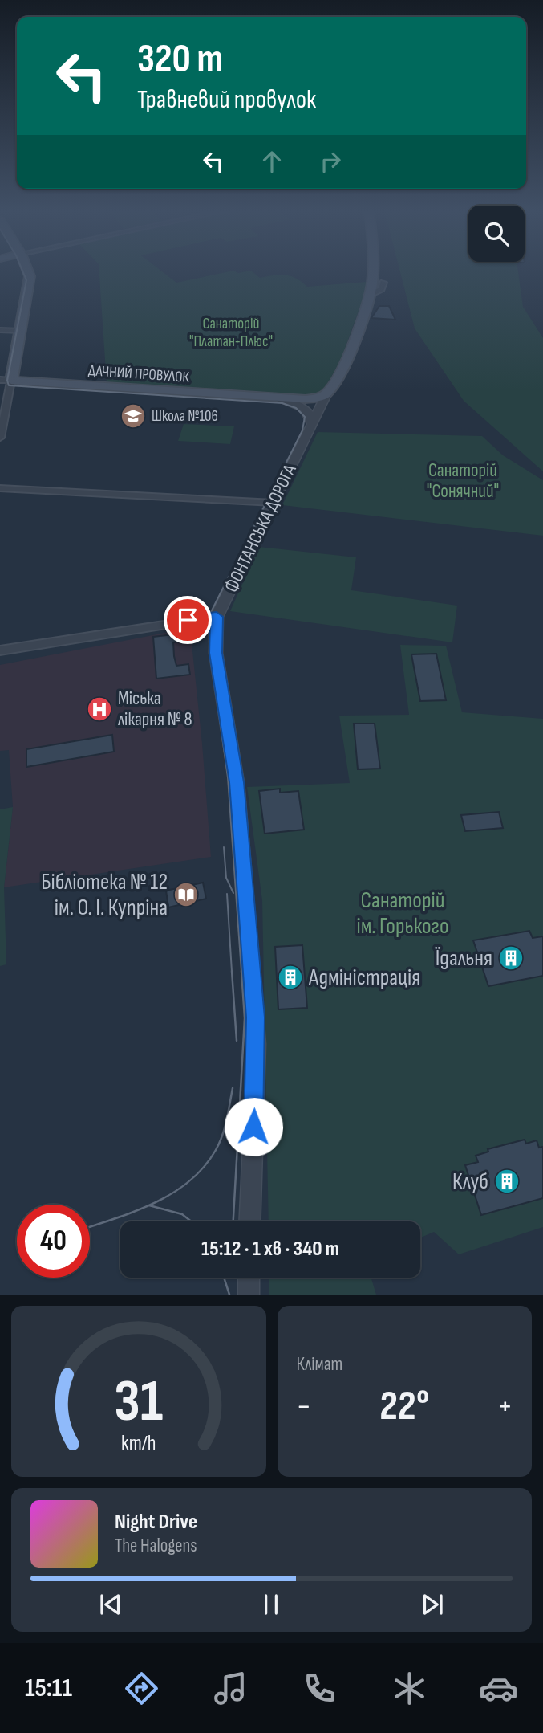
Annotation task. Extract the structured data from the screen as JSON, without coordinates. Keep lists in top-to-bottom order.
{
  "streets": {
    "main road": ["ДАЧНИЙ ПРОВУЛОК", "ФОНТАНСЬКА ДОРОГА"]
  },
  "crossings": [
    ["ДАЧНИЙ ПРОВУЛОК", "ФОНТАНСЬКА ДОРОГА"]
  ],
  "parks": ["Санаторій \"Платан-Плюс\"", "Санаторій \"Сонячний\"", "Cанаторій ім. Горького"],
  "places": {
    "school or university": ["Школа №106"],
    "hospital": ["Міська лікарня № 8"],
    "library": ["Бібліотека № 12 ім. О. І. Купріна"],
    "building": ["Їдальня", "Адміністрація", "Клуб"]
  },
  "page": {
    "turn": ["320 m", "Травневий провулок"],
    "limit": "40",
    "trip": "15:12 · 1 хв · 340 m",
    "tile": "Клімат",
    "heat": ["−", "22°", "+"],
    "song": ["Night Drive", "The Halogens"],
    "tabs": "15:11",
    "gauge": ["31", "km/h"]
  }
}
